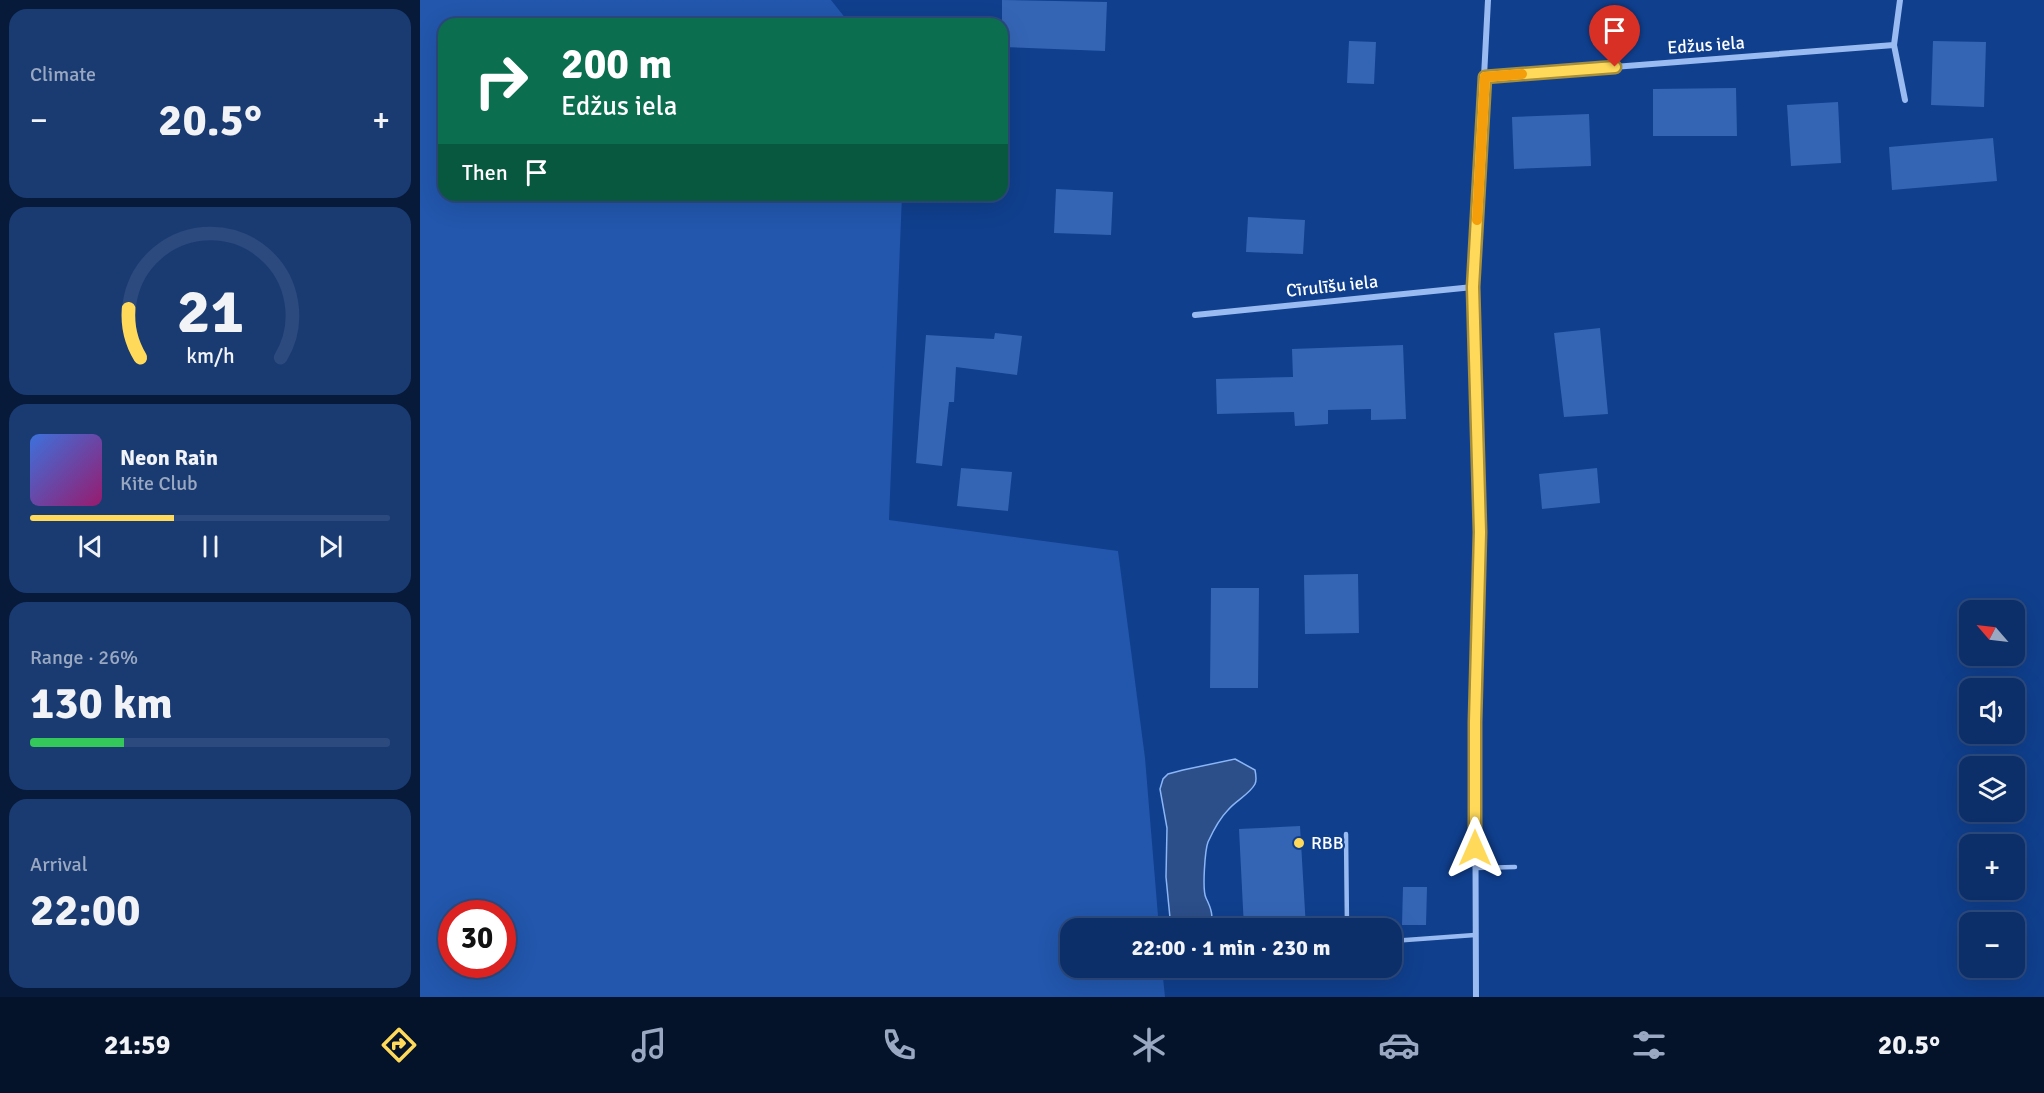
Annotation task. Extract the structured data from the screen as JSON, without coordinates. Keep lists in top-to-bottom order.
{
  "streets": {
    "street": ["Edžus iela", "Cīrulīšu iela"]
  },
  "places": ["RBB"],
  "north": "top left",
  "page": {
    "tile": [
      "Climate",
      ["Range · 26%", "130 km"],
      ["Arrival", "22:00"]
    ],
    "turn": ["200 m", "Edžus iela"],
    "heat": ["−", "20.5°", "+"],
    "then": "Then",
    "song": ["Neon Rain", "Kite Club"],
    "map_buttons": ["+", "−"],
    "limit": "30",
    "trip": "22:00 · 1 min · 230 m",
    "tabs": ["21:59", "20.5°"],
    "gauge": ["21", "km/h"]
  }
}
